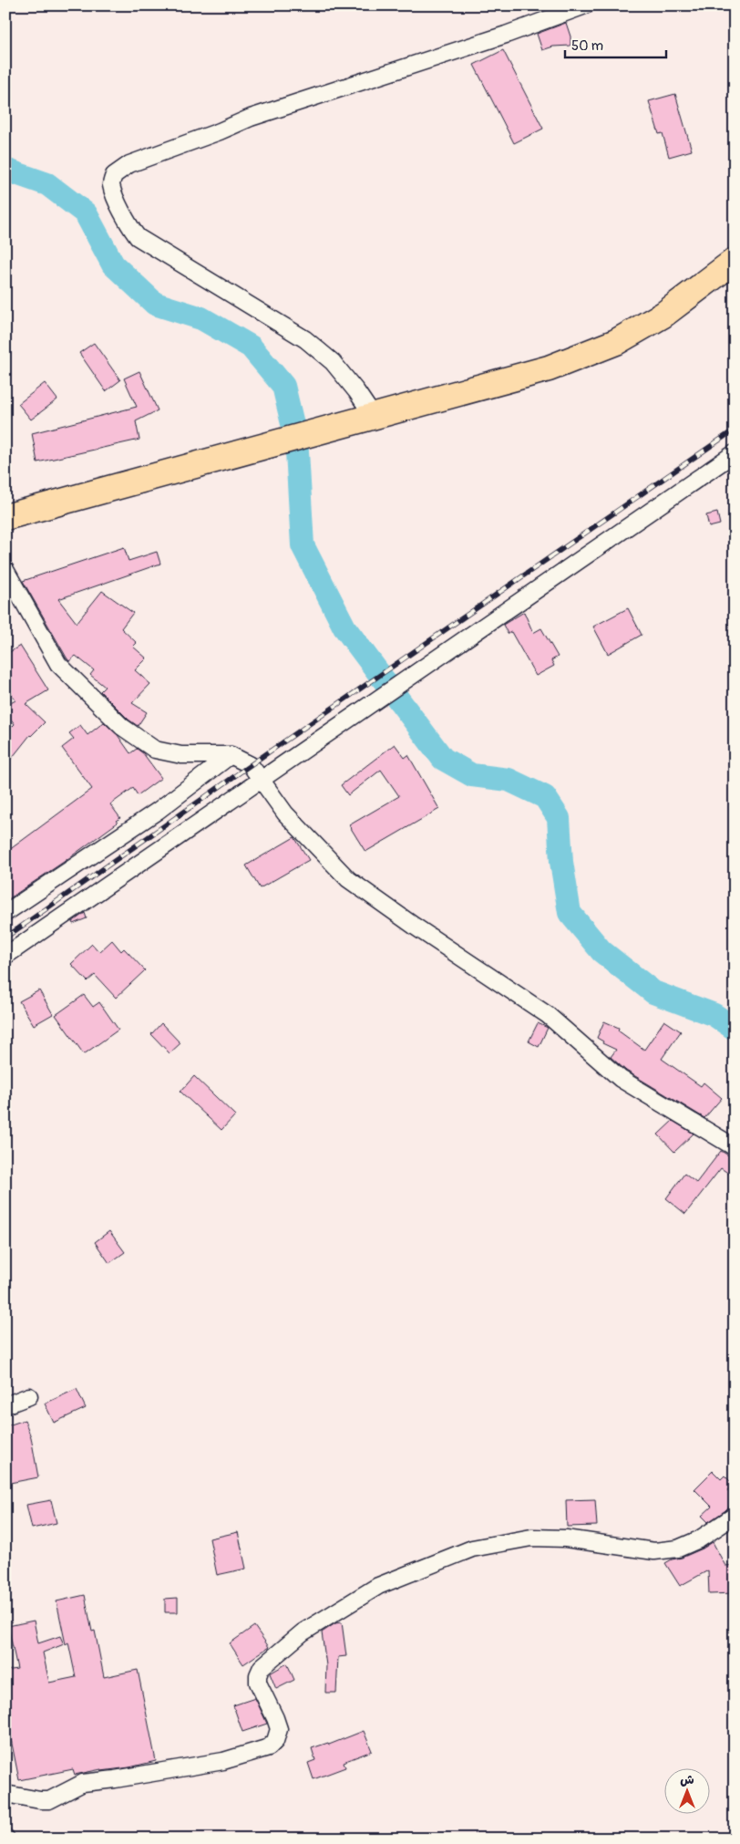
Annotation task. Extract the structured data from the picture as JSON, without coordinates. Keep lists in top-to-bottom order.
{
  "scale_bar": "50 m",
  "north": "top"
}
